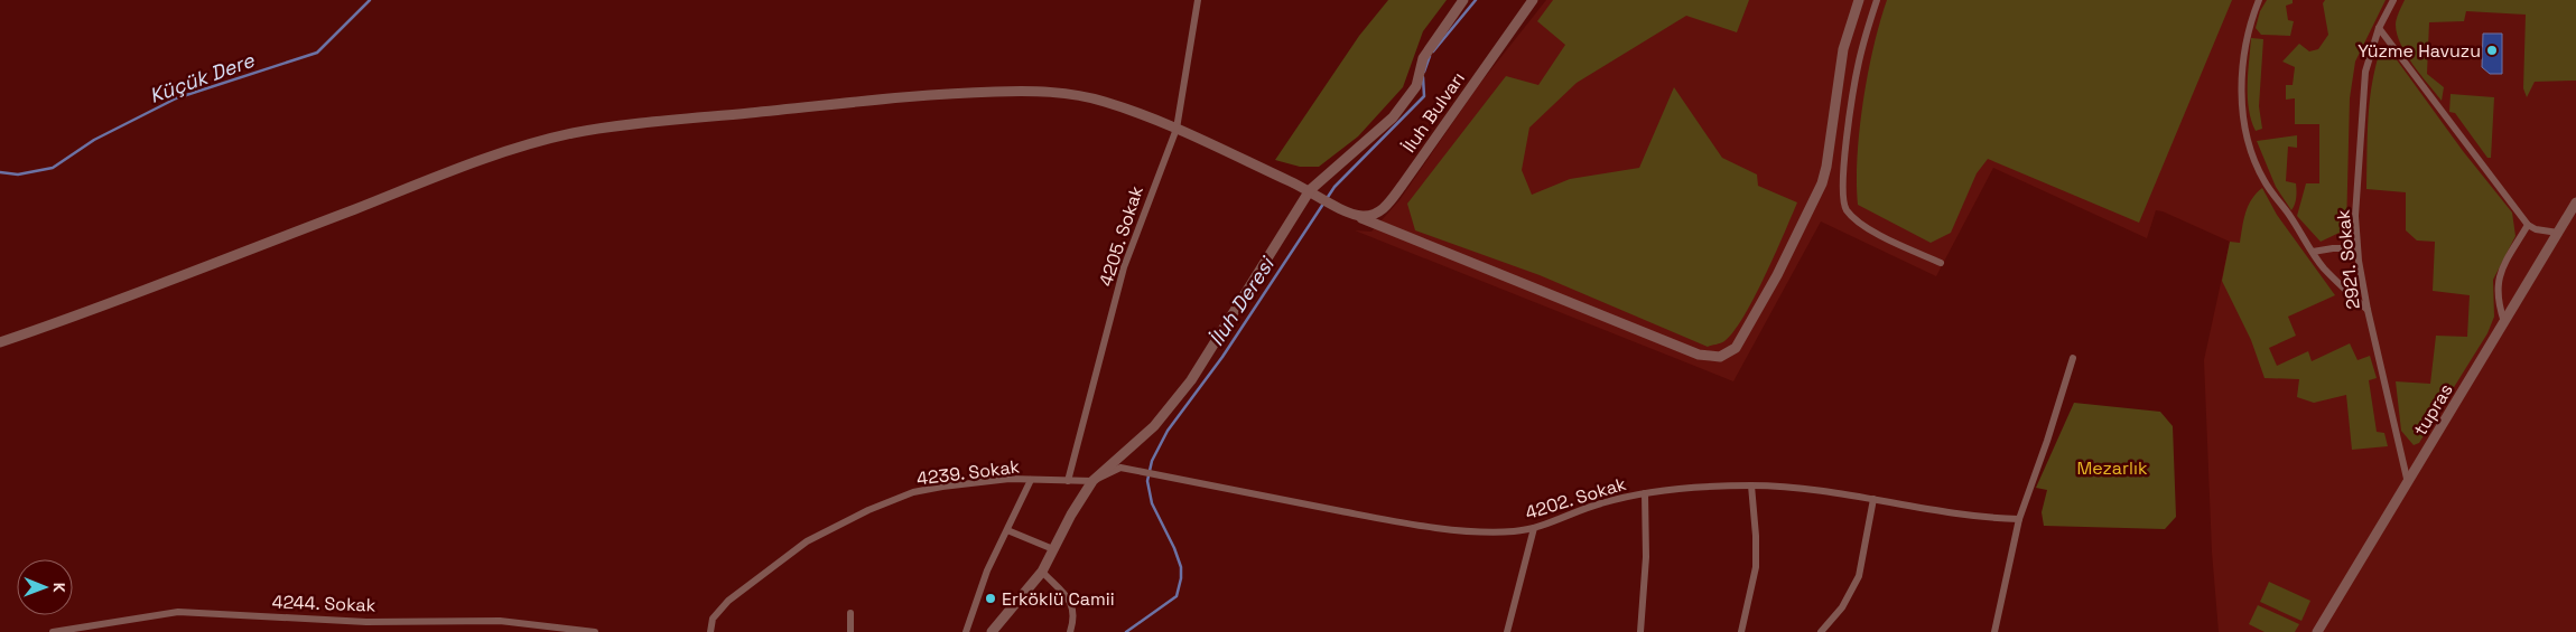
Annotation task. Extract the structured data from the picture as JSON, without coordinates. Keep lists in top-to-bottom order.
{
  "streets": {
    "street": [
      "İluh Bulvarı",
      "4205. Sokak",
      "2921. Sokak",
      "tupras",
      "4239. Sokak",
      "4202. Sokak",
      "4244. Sokak"
    ]
  },
  "crossings": [
    ["4205. Sokak", "4239. Sokak"],
    ["2921. Sokak", "tupras"],
    ["4239. Sokak", "4202. Sokak"]
  ],
  "water": ["Küçük Dere", "İluh Deresi"],
  "parks": ["Mezarlık"],
  "places": ["Yüzme Havuzu", "Erköklü Camii"],
  "north": "right"
}
